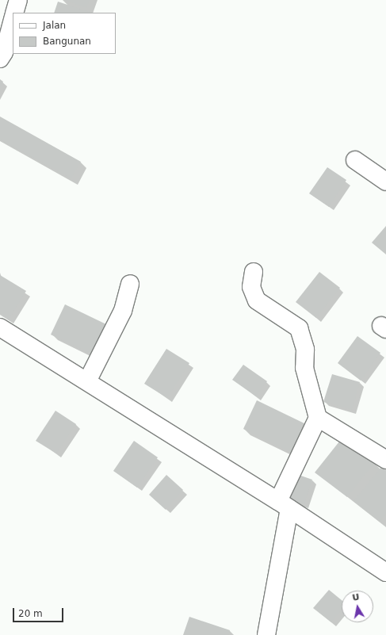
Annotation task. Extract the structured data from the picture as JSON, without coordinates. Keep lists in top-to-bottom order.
{
  "legend": ["Jalan", "Bangunan"],
  "scale_bar": "20 m",
  "north": "top"
}
